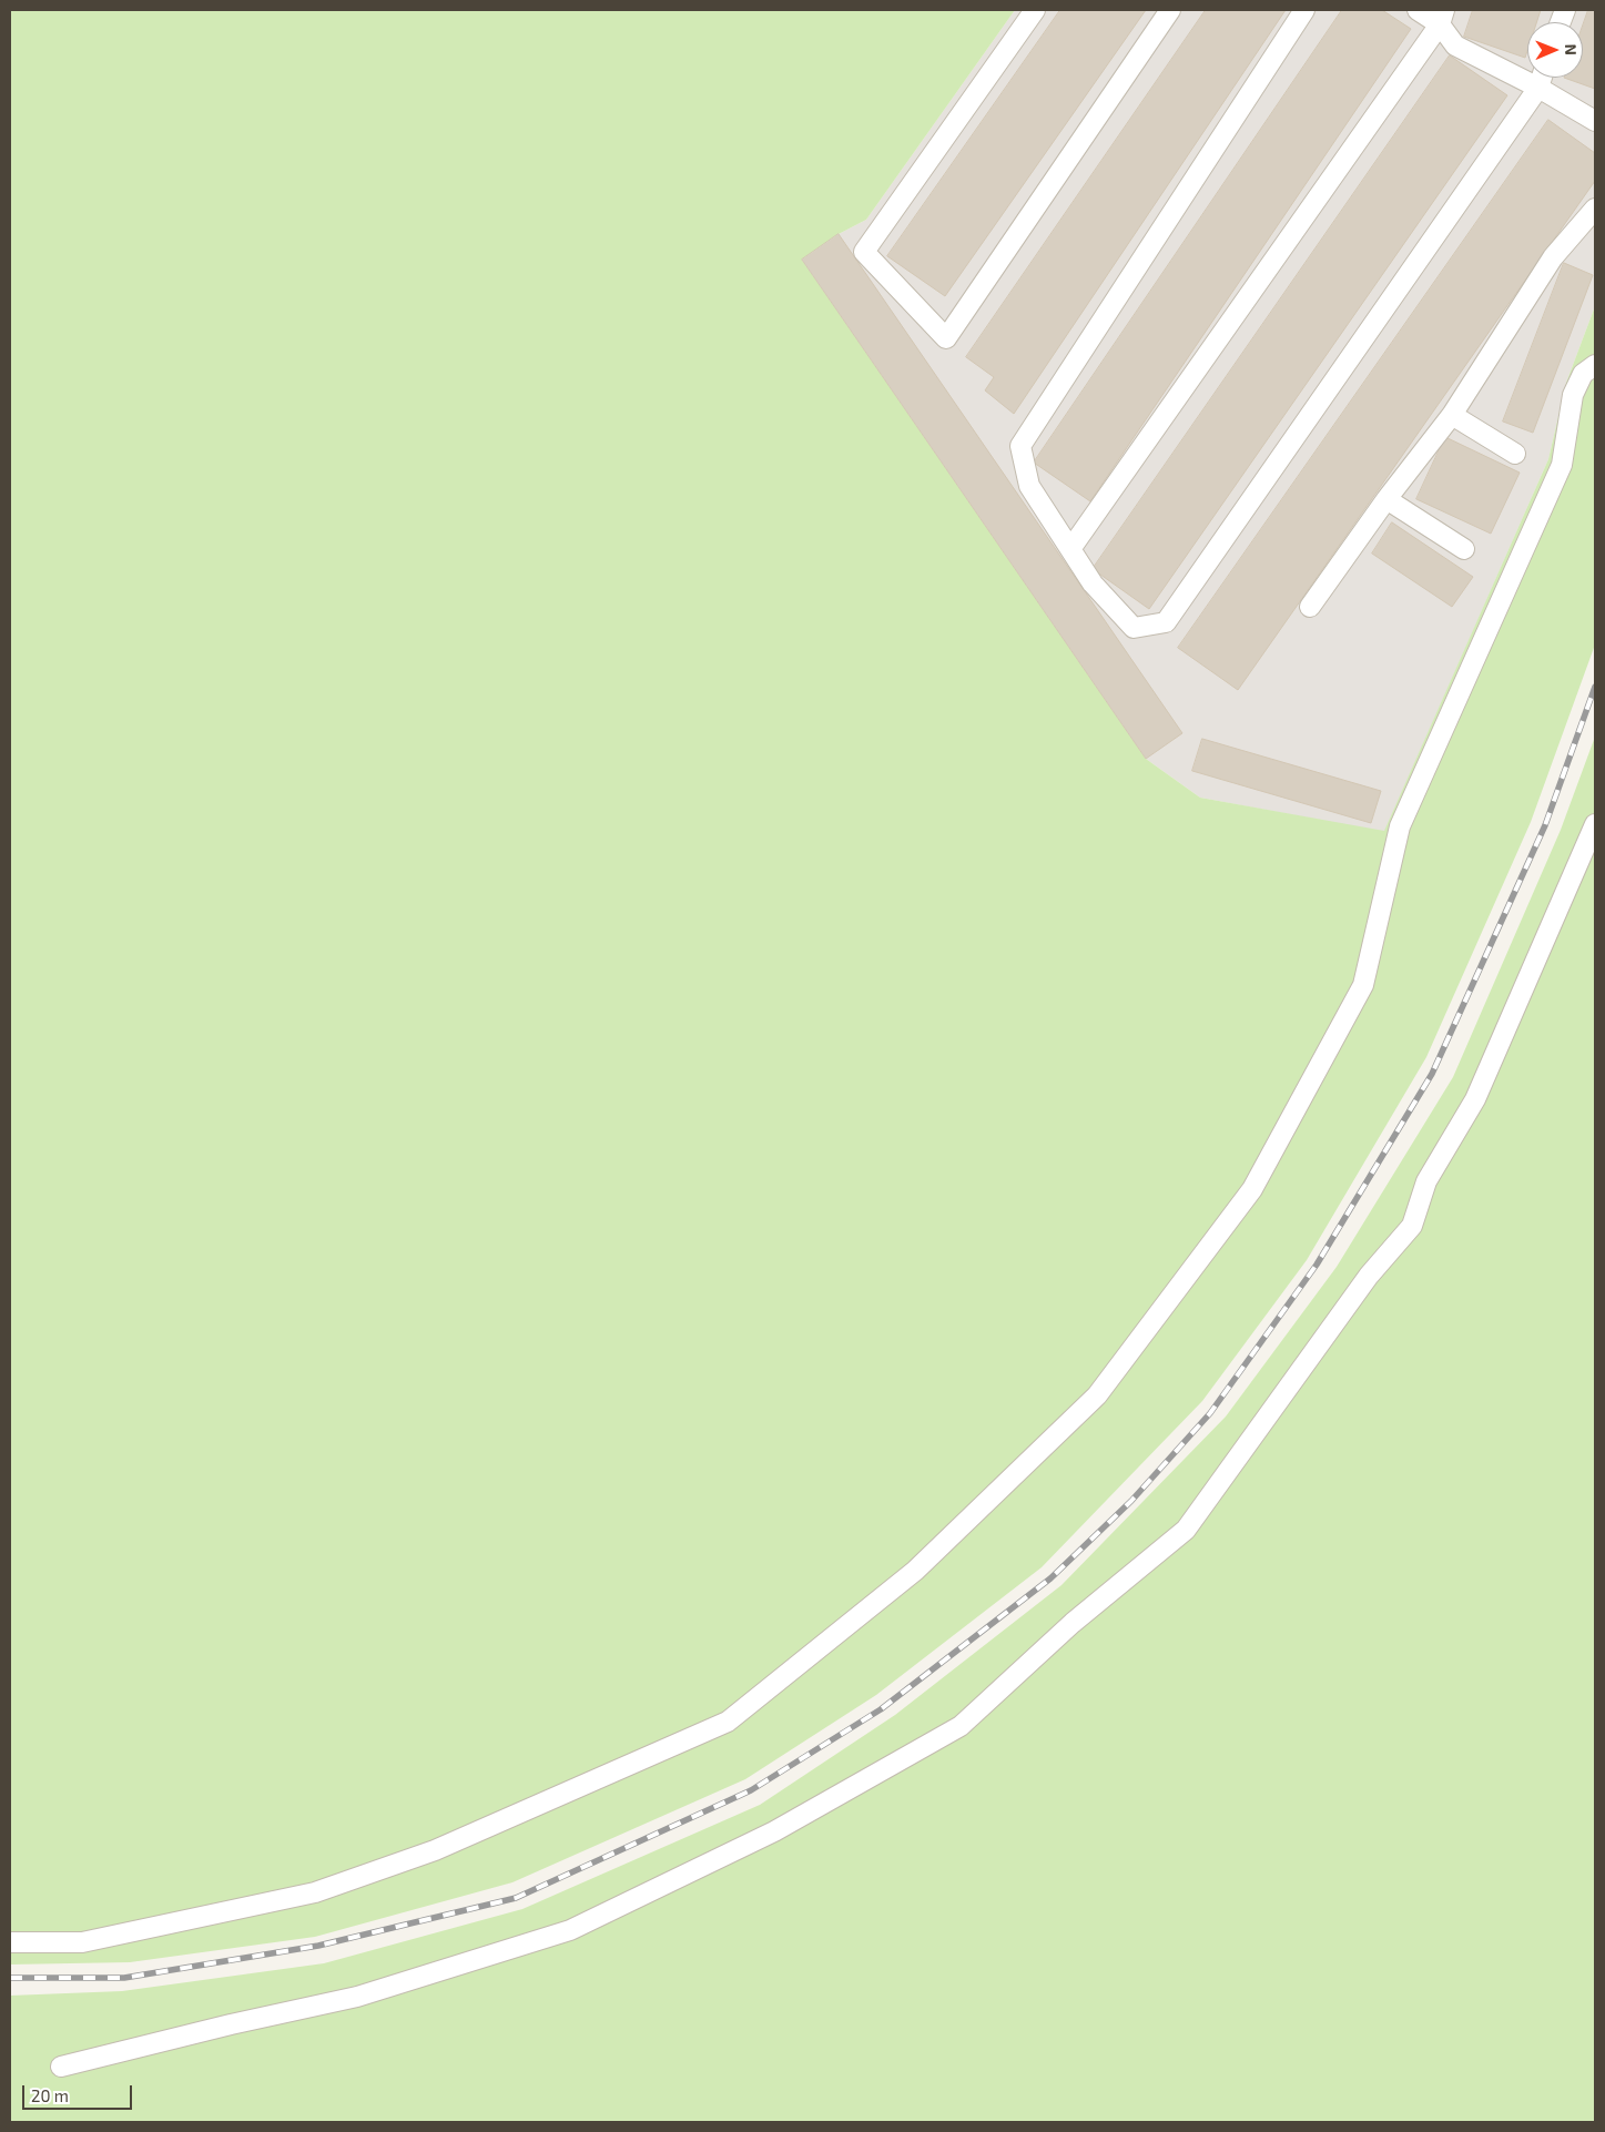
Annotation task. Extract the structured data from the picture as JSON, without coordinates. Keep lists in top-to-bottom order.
{
  "scale_bar": "20 m",
  "north": "right"
}
